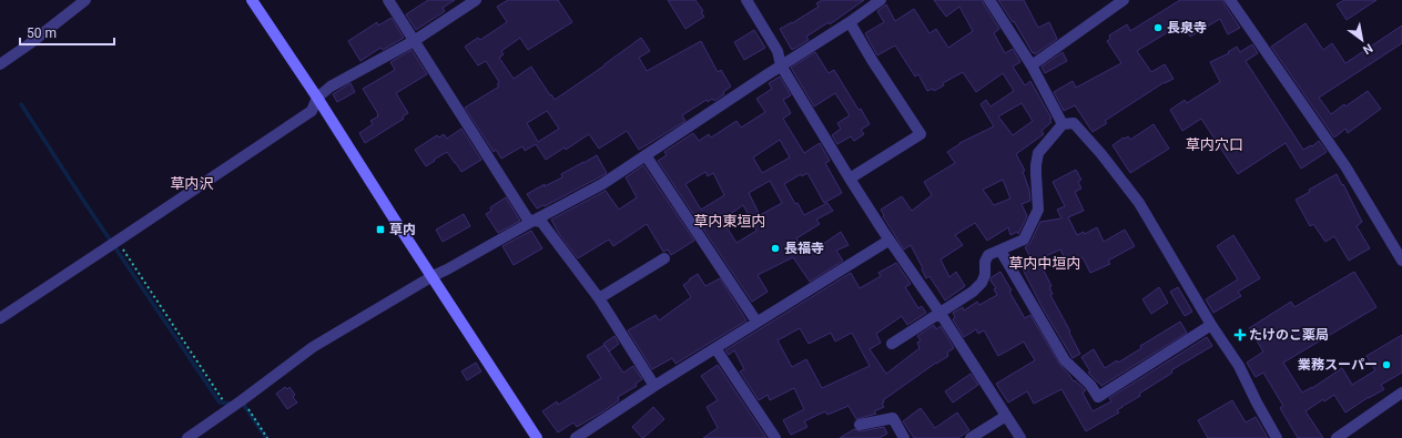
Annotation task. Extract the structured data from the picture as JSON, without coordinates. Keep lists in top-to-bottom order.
{
  "districts": [
    "草内穴口",
    "草内沢",
    "草内東垣内",
    "草内中垣内"
  ],
  "places": {
    "other": ["長泉寺", "長福寺", "業務スーパー"],
    "transit": ["草内"],
    "health": ["たけのこ薬局"]
  },
  "scale_bar": "50 m",
  "north": "bottom right"
}
